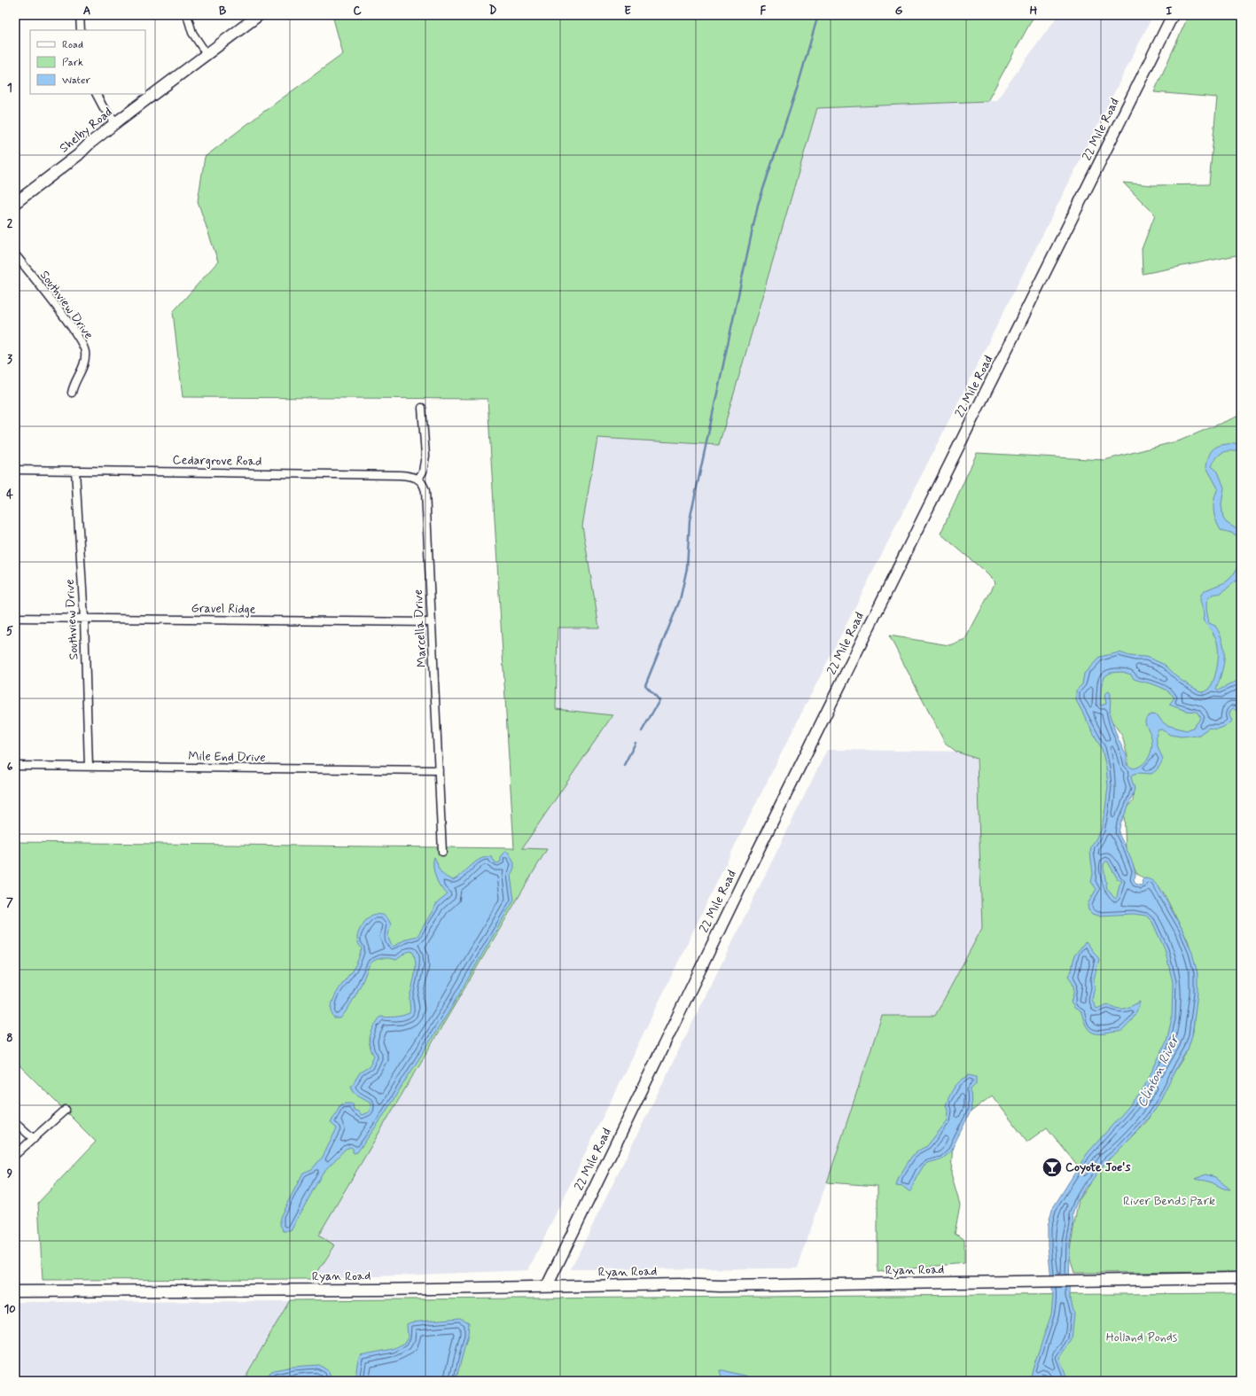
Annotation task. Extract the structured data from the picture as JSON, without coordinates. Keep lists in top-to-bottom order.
{
  "streets": {
    "street": [
      "22 Mile Road",
      "Shelby Road",
      "Southview Drive",
      "Cedargrove Road",
      "Gravel Ridge",
      "Marcella Drive",
      "Mile End Drive",
      "Ryan Road"
    ]
  },
  "crossings": [
    ["22 Mile Road", "Ryan Road"],
    ["Southview Drive", "Cedargrove Road"],
    ["Southview Drive", "Gravel Ridge"],
    ["Southview Drive", "Mile End Drive"],
    ["Cedargrove Road", "Marcella Drive"],
    ["Gravel Ridge", "Marcella Drive"],
    ["Marcella Drive", "Mile End Drive"]
  ],
  "water": ["Clinton River"],
  "parks": ["River Bends Park", "Holland Ponds"],
  "places": {
    "bar": ["Coyote Joe's"]
  },
  "legend": ["Road", "Park", "Water"],
  "grid": {
    "columns": [
      "A",
      "B",
      "C",
      "D",
      "E",
      "F",
      "G",
      "H",
      "I"
    ],
    "rows": [
      "1",
      "2",
      "3",
      "4",
      "5",
      "6",
      "7",
      "8",
      "9",
      "10"
    ]
  }
}
